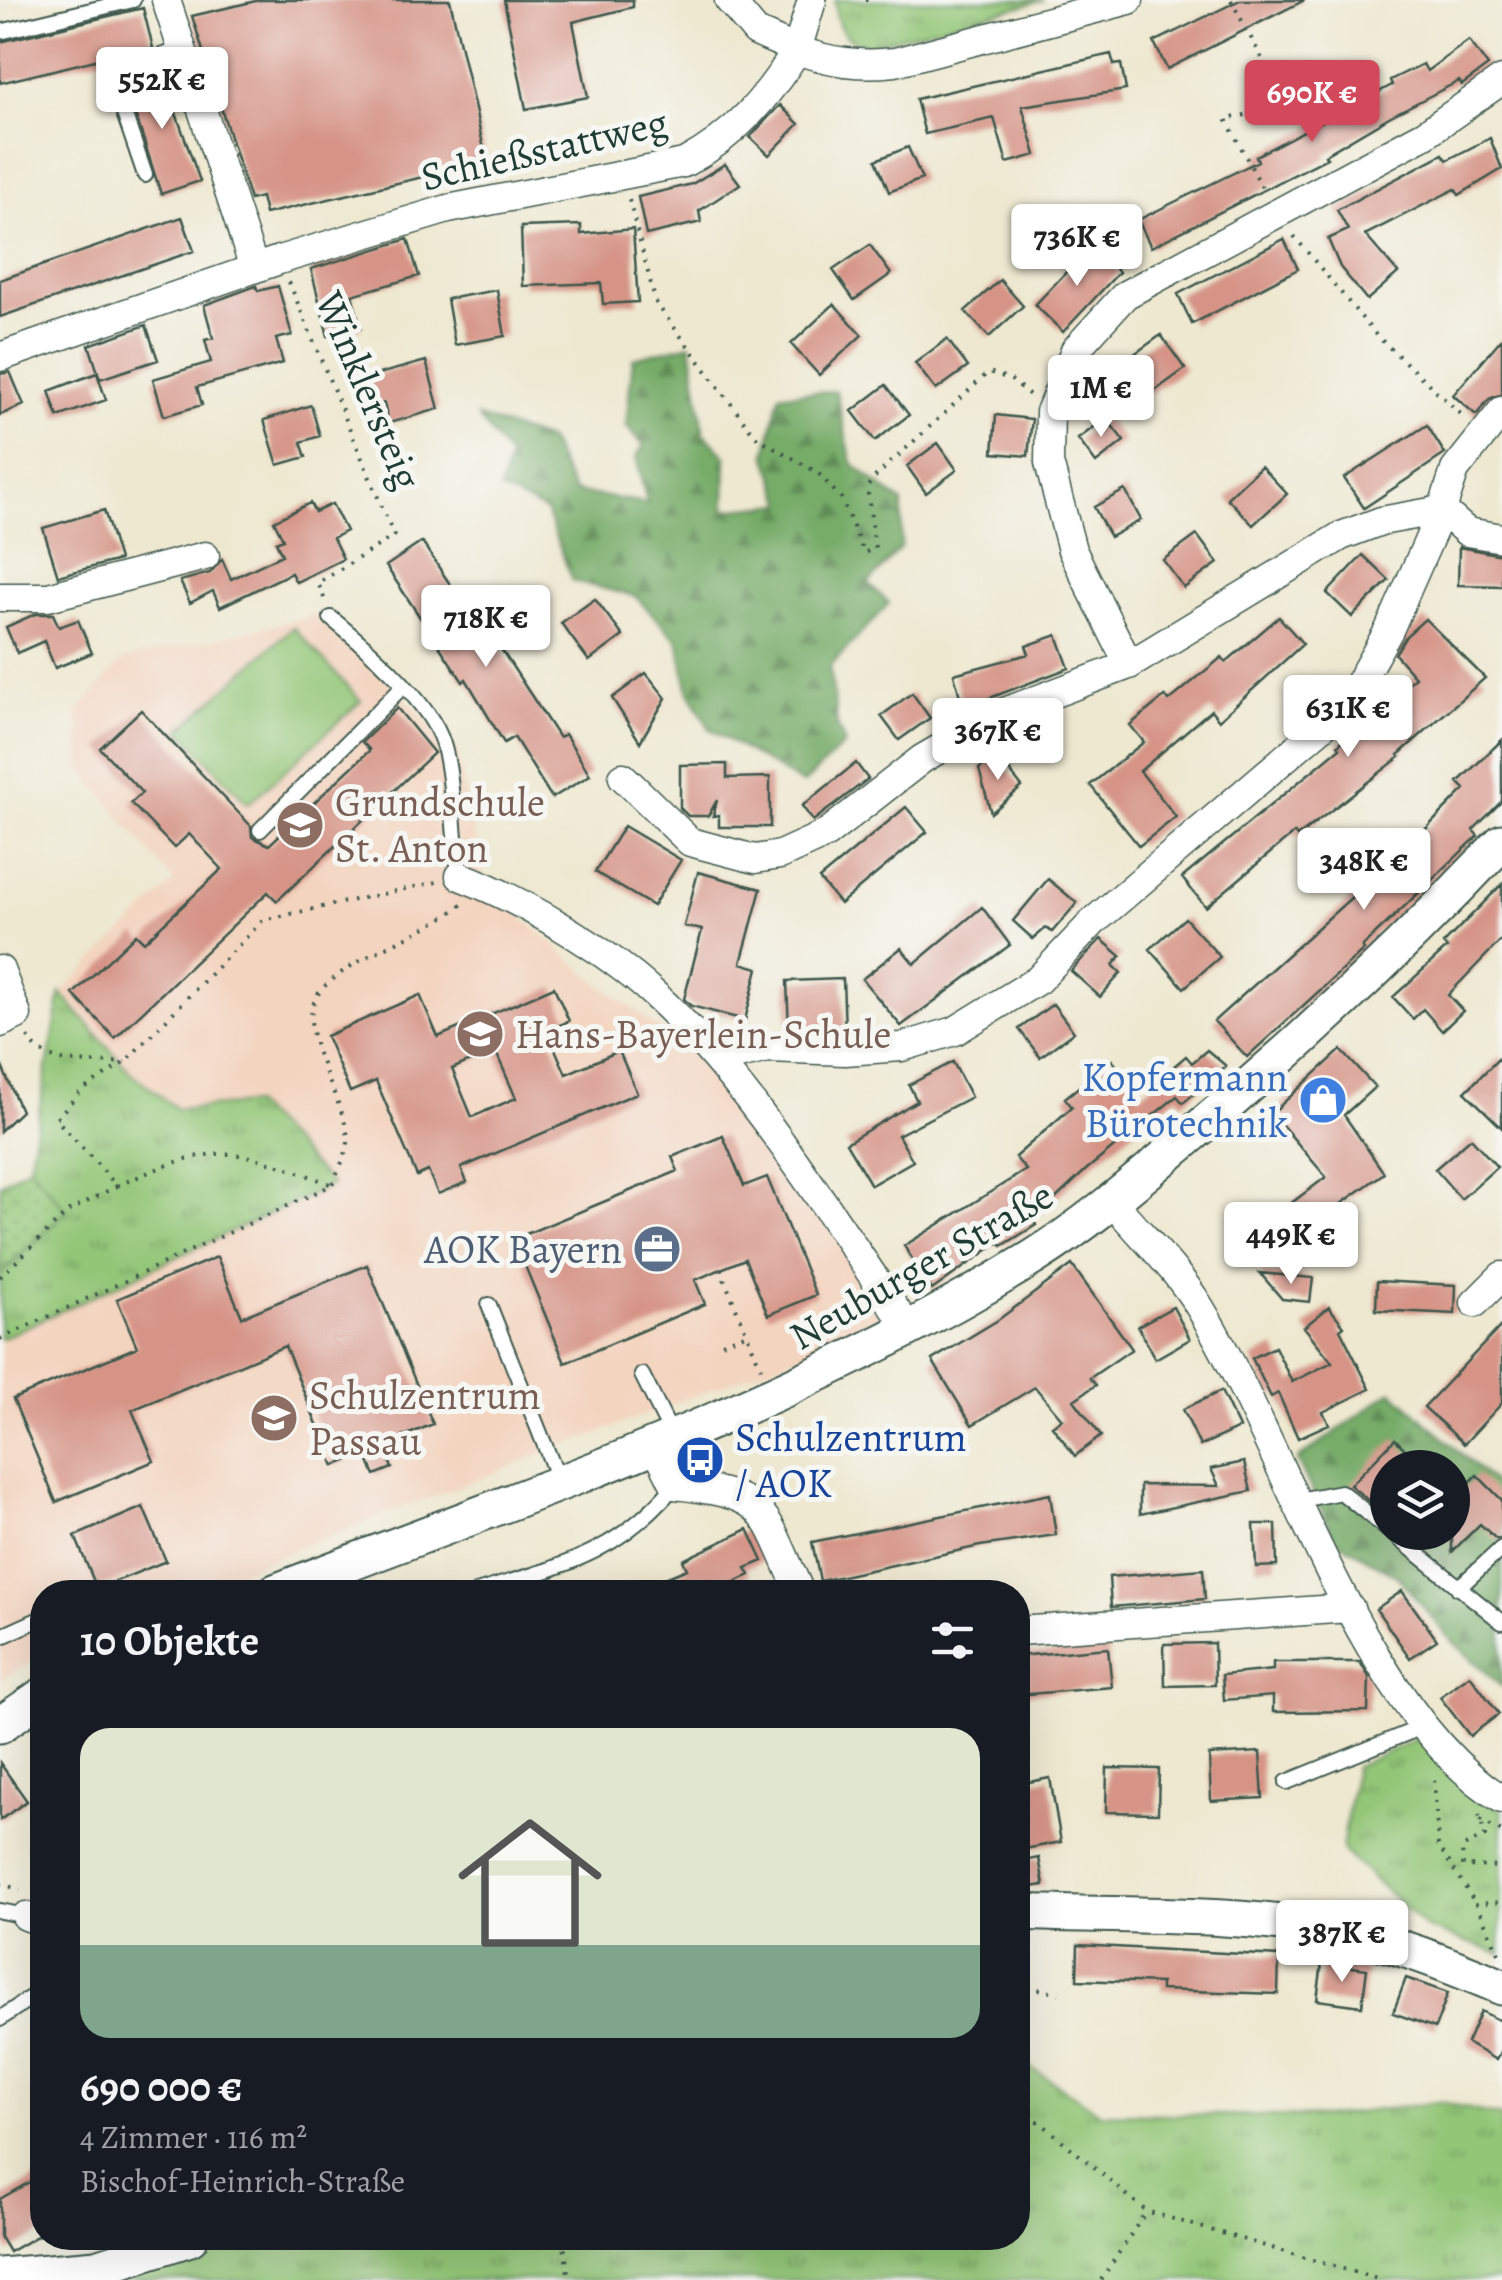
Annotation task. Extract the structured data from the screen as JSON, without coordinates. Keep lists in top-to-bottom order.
{
  "streets": {
    "street": ["Schießstattweg", "Neuburger Straße"],
    "path": ["Winklersteig"]
  },
  "crossings": [
    ["Schießstattweg", "Winklersteig"]
  ],
  "places": {
    "school or university": ["Grundschule St. Anton", "Hans-Bayerlein-Schule", "Schulzentrum Passau"],
    "shop": ["Kopfermann Bürotechnik"],
    "office": ["AOK Bayern"],
    "bus stop": ["Schulzentrum / AOK"]
  },
  "page": {
    "price": [
      "552K €",
      "690K €",
      "736K €",
      "1M €",
      "718K €",
      "631K €",
      "367K €",
      "348K €",
      "449K €",
      "387K €"
    ],
    "heading": "10 Objekte",
    "list": [
      {
        "name": "690 000 €",
        "note": "4 Zimmer · 116 m² · Bischof-Heinrich-Straße"
      }
    ]
  }
}
